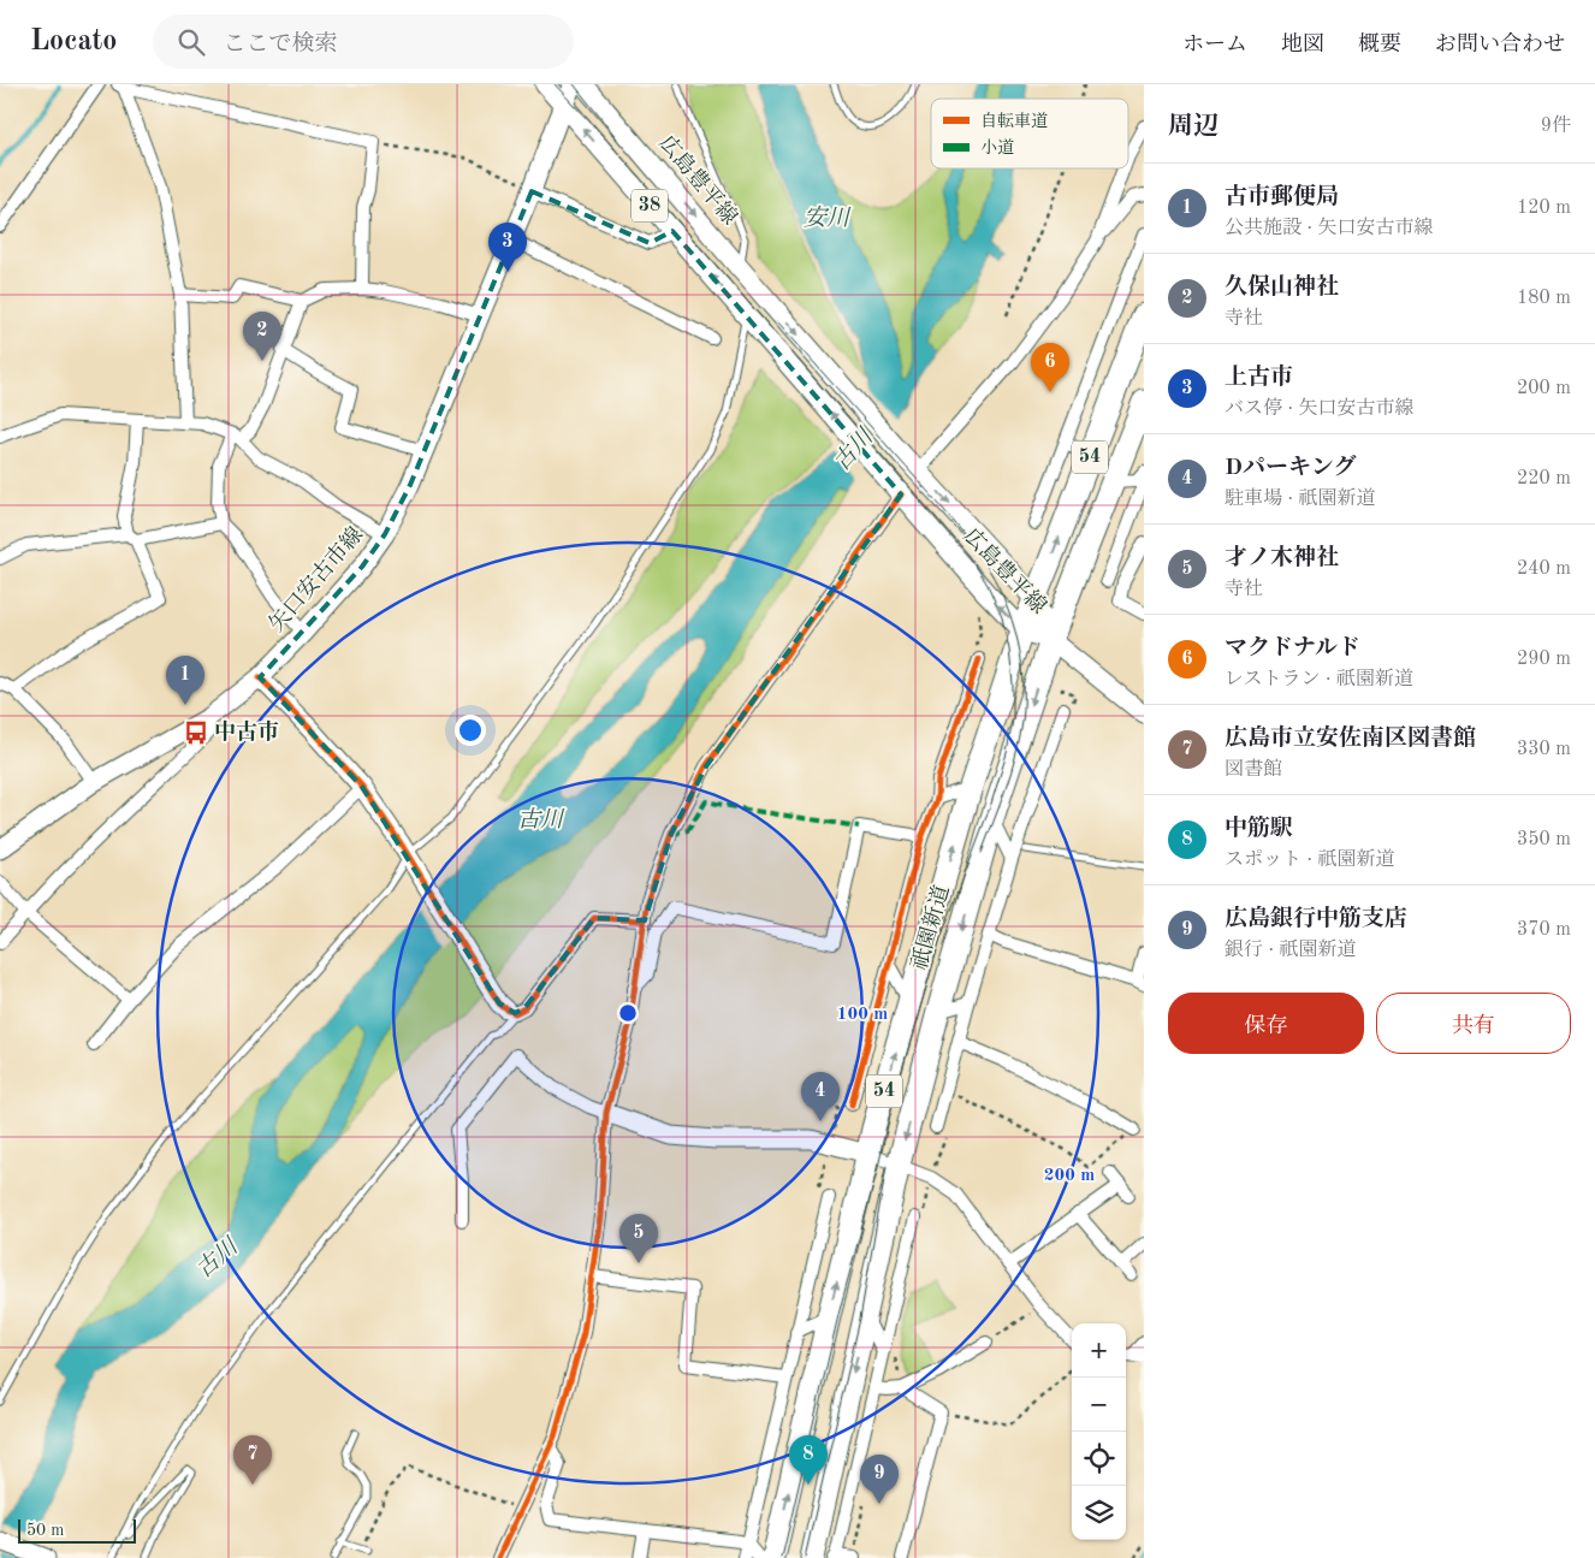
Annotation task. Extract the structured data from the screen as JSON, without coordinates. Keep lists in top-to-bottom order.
{
  "streets": {
    "highway": ["54", "祇園新道"],
    "main road": ["広島豊平線", "38", "矢口安古市線"]
  },
  "crossings": [
    ["広島豊平線", "矢口安古市線"],
    ["広島豊平線", "祇園新道"]
  ],
  "water": ["安川", "古川"],
  "places": {
    "bus stop": ["中古市"]
  },
  "legend": ["自転車道", "小道"],
  "scale_bar": "50 m",
  "page": {
    "header": "Locato",
    "search": "ここで検索",
    "nav": [
      "ホーム",
      "地図",
      "概要",
      "お問い合わせ"
    ],
    "heading": ["周辺", "9件"],
    "list": [
      {
        "mark": "1",
        "name": "古市郵便局",
        "note": "公共施設 · 矢口安古市線",
        "value": "120 m"
      },
      {
        "mark": "2",
        "name": "久保山神社",
        "note": "寺社",
        "value": "180 m"
      },
      {
        "mark": "3",
        "name": "上古市",
        "note": "バス停 · 矢口安古市線",
        "value": "200 m"
      },
      {
        "mark": "4",
        "name": "Dパーキング",
        "note": "駐車場 · 祇園新道",
        "value": "220 m"
      },
      {
        "mark": "5",
        "name": "才ノ木神社",
        "note": "寺社",
        "value": "240 m"
      },
      {
        "mark": "6",
        "name": "マクドナルド",
        "note": "レストラン · 祇園新道",
        "value": "290 m"
      },
      {
        "mark": "7",
        "name": "広島市立安佐南区図書館",
        "note": "図書館",
        "value": "330 m"
      },
      {
        "mark": "8",
        "name": "中筋駅",
        "note": "スポット · 祇園新道",
        "value": "350 m"
      },
      {
        "mark": "9",
        "name": "広島銀行中筋支店",
        "note": "銀行 · 祇園新道",
        "value": "370 m"
      }
    ],
    "pins": [
      "3",
      "2",
      "6",
      "1",
      "4",
      "5",
      "7",
      "8",
      "9"
    ],
    "buttons": ["保存", "共有"],
    "map_buttons": ["+", "−"],
    "scale": "50 m"
  },
  "rings": ["100 m", "200 m"]
}
